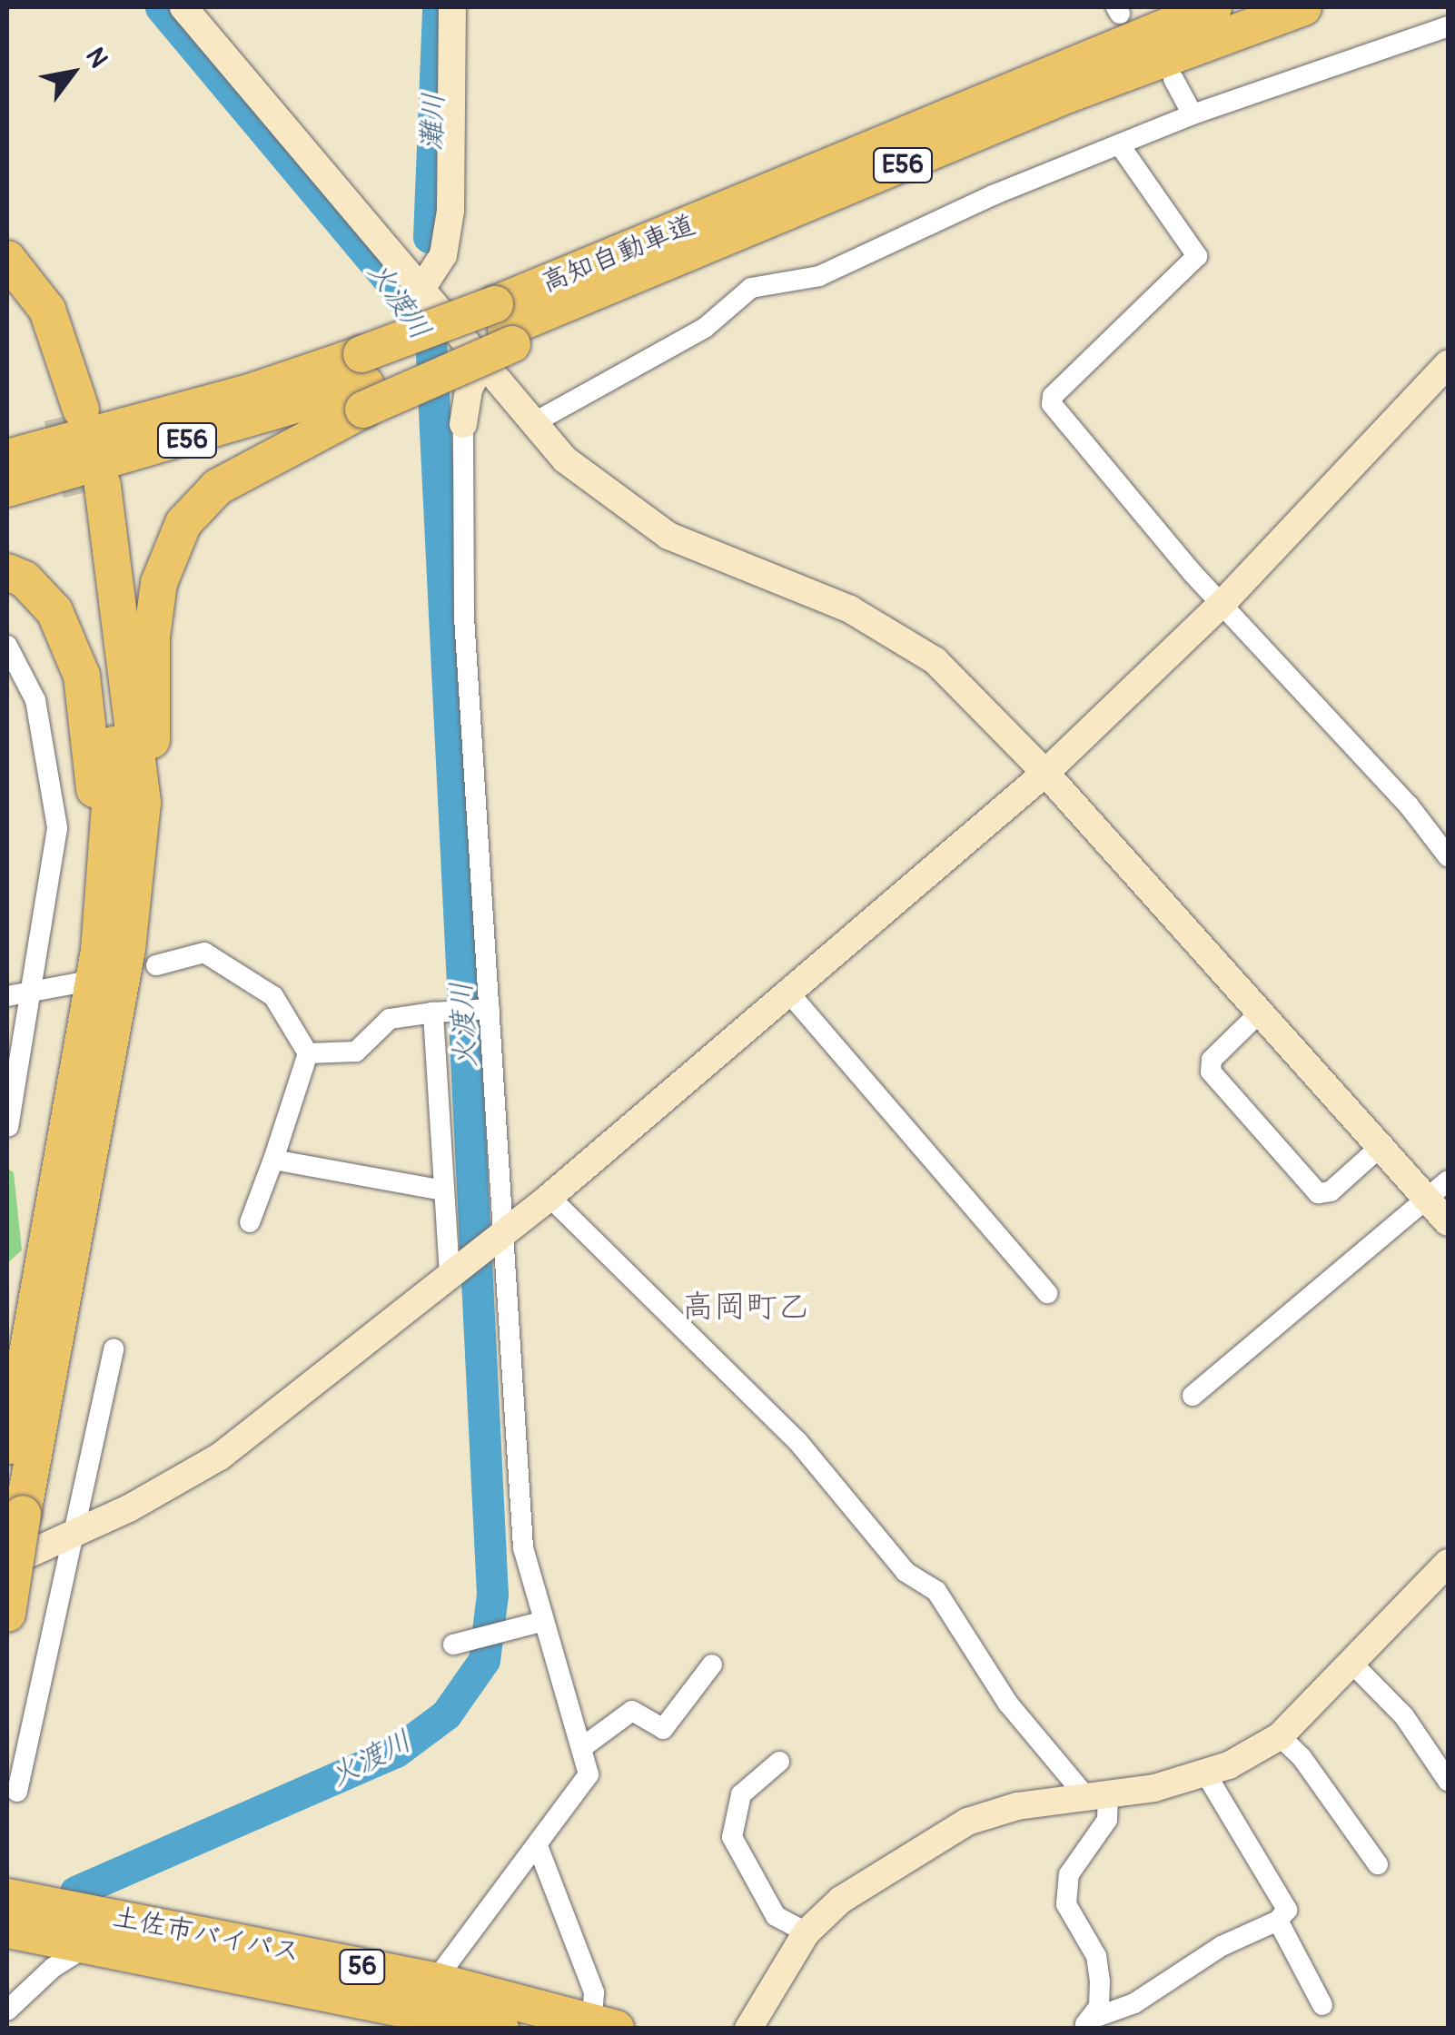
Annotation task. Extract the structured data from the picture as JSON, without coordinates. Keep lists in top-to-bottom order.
{
  "streets": {
    "highway": [
      "E56",
      "高知自動車道",
      "土佐市バイパス",
      "56"
    ]
  },
  "districts": ["高岡町乙"],
  "water": ["灘川", "火渡川"],
  "north": "top right"
}
